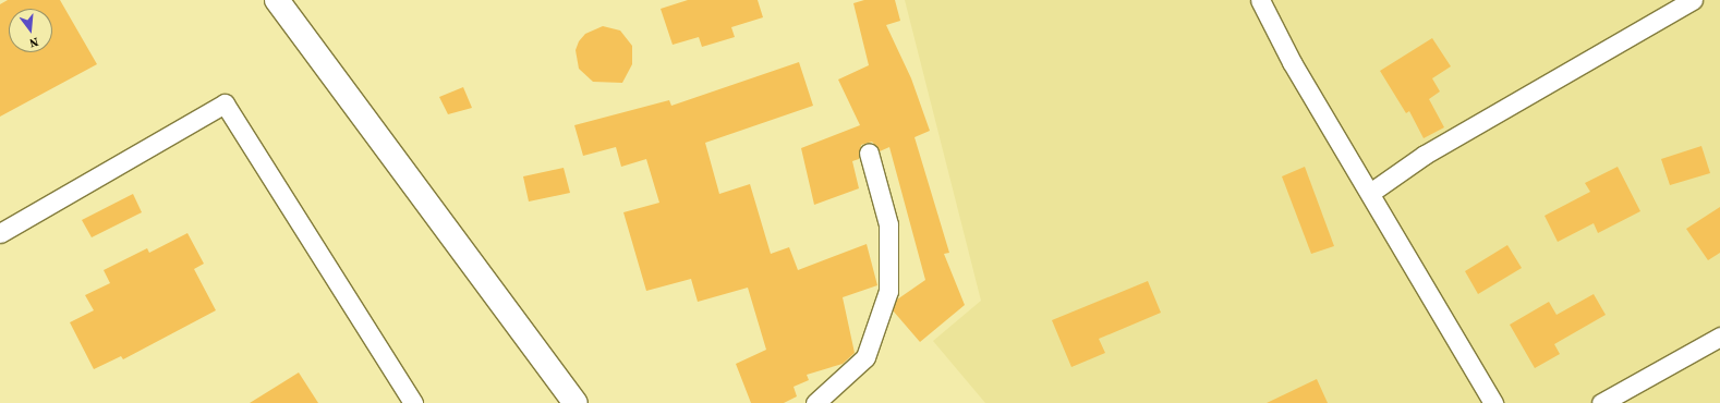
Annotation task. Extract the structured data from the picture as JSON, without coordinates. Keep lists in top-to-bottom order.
{
  "north": "bottom"
}
